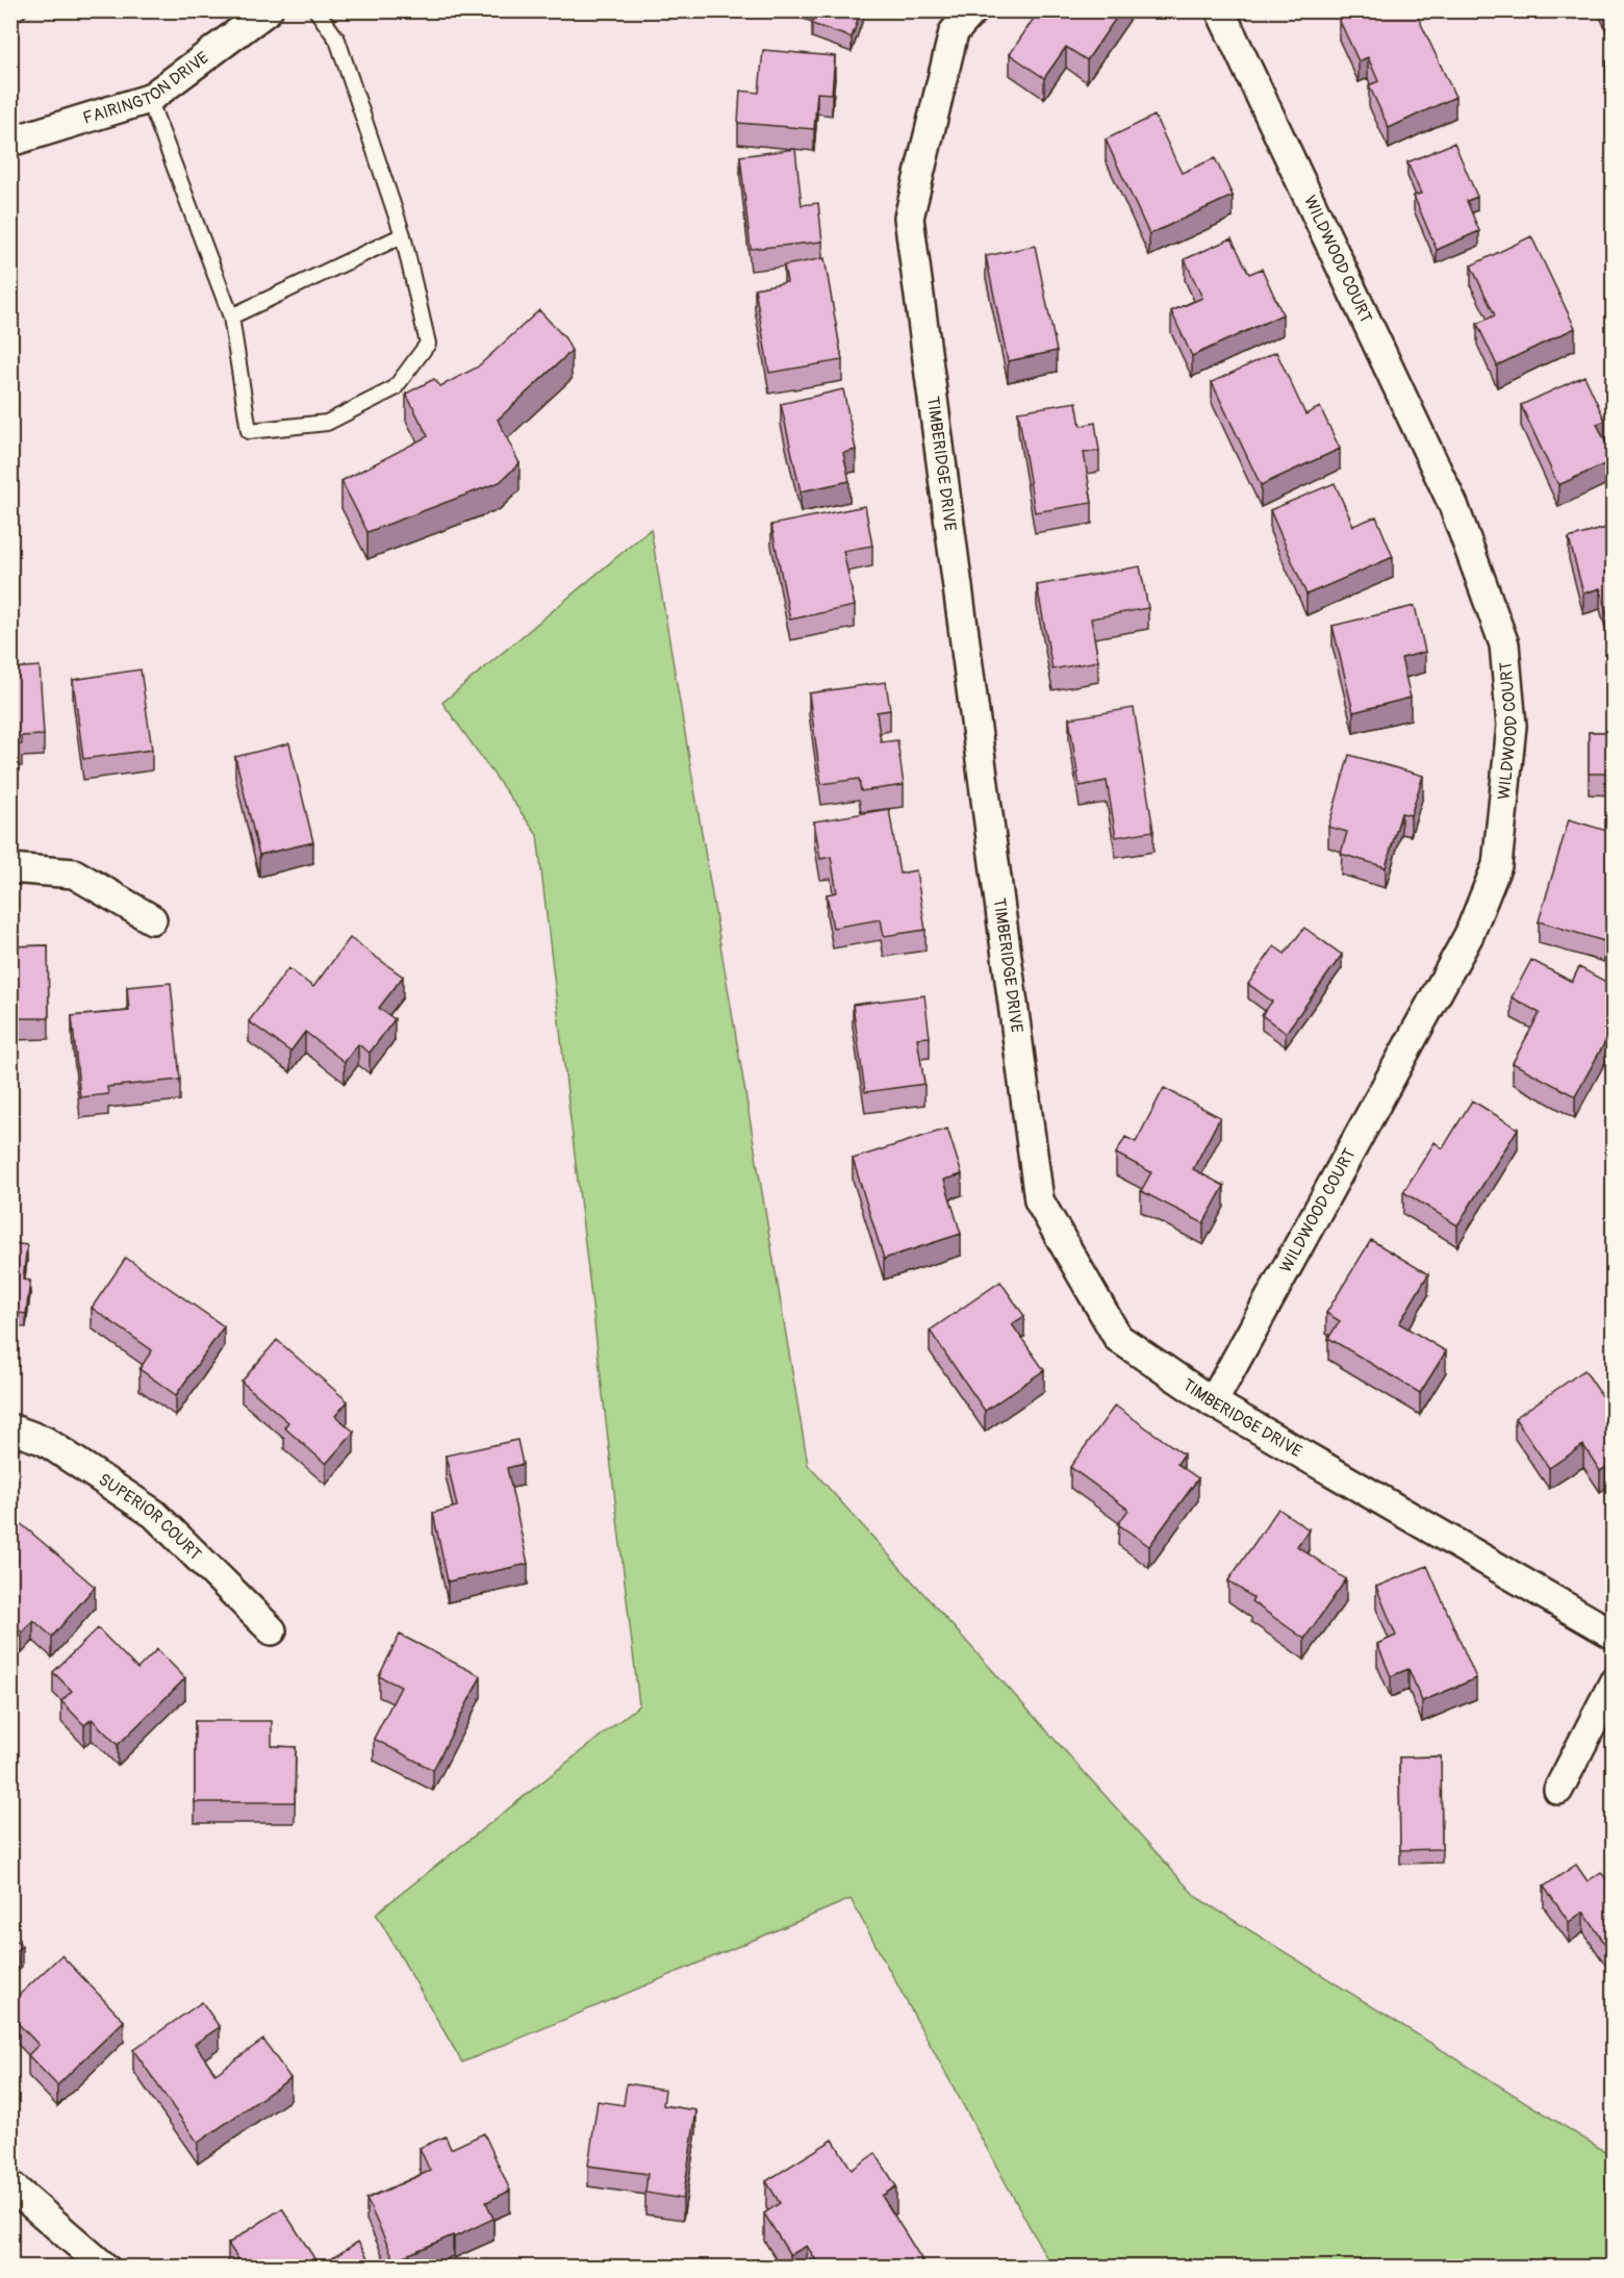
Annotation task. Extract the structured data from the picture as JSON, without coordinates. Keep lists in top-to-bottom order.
{
  "streets": {
    "street": [
      "FAIRINGTON DRIVE",
      "WILDWOOD COURT",
      "TIMBERIDGE DRIVE",
      "SUPERIOR COURT"
    ]
  },
  "crossings": [
    ["WILDWOOD COURT", "TIMBERIDGE DRIVE"]
  ]
}
